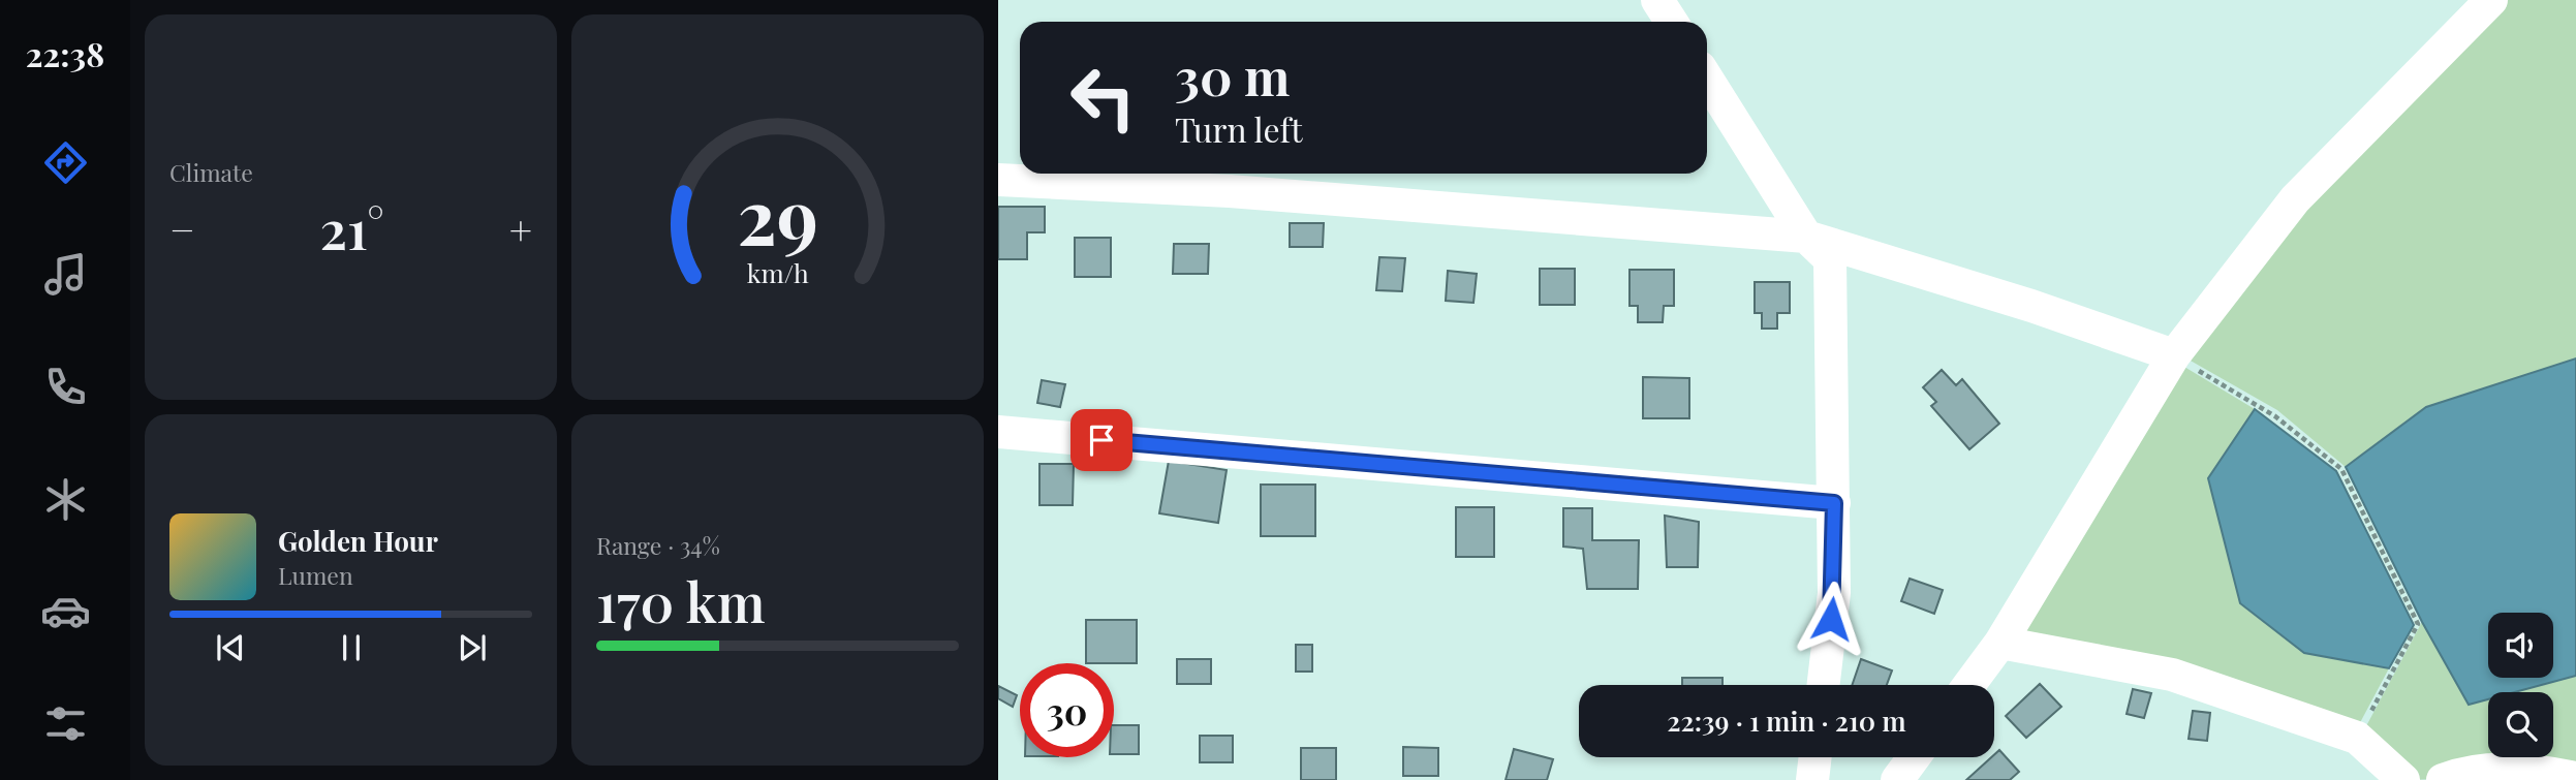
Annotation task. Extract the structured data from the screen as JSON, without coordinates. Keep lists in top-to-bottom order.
{
  "page": {
    "tabs": "22:38",
    "tile": [
      "Climate",
      ["Range · 34%", "170 km"]
    ],
    "turn": ["30 m", "Turn left"],
    "heat": ["−", "21°", "+"],
    "song": ["Golden Hour", "Lumen"],
    "limit": "30",
    "trip": "22:39 · 1 min · 210 m",
    "gauge": ["29", "km/h"]
  }
}
